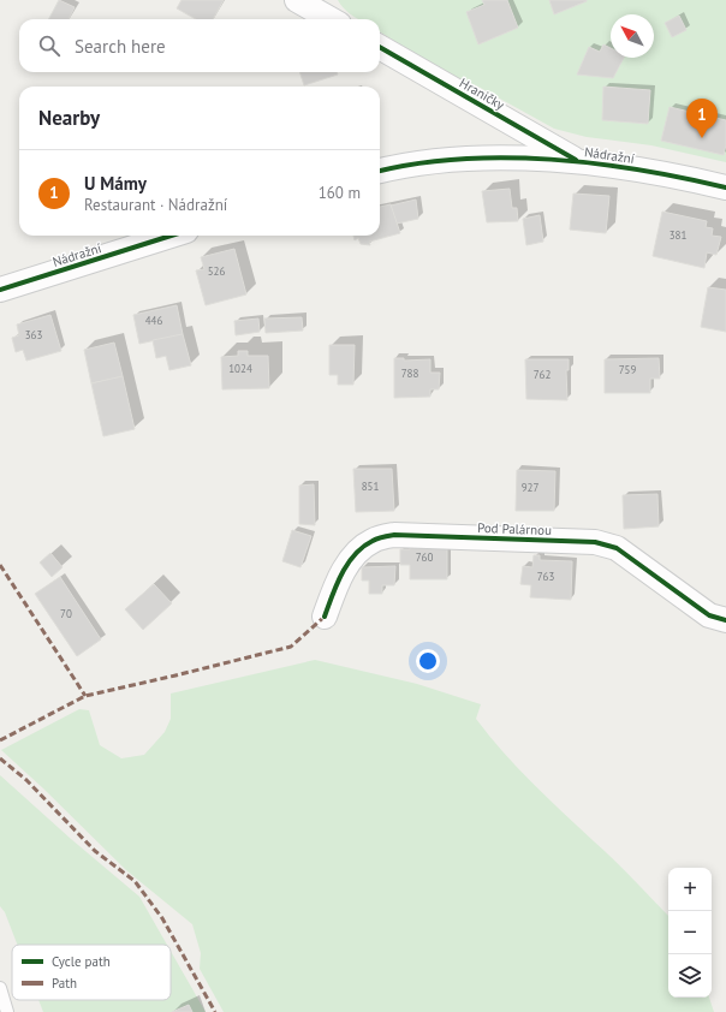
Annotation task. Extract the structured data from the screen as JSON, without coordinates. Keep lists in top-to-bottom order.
{
  "streets": {
    "street": ["Hraničky", "Nádražní", "Pod Palárnou"]
  },
  "crossings": [
    ["Hraničky", "Nádražní"]
  ],
  "house_numbers": [
    "381",
    "526",
    "446",
    "363",
    "1024",
    "759",
    "788",
    "762",
    "851",
    "927",
    "760",
    "763",
    "70"
  ],
  "legend": ["Cycle path", "Path"],
  "north": "top left",
  "page": {
    "search": "Search here",
    "heading": "Nearby",
    "pins": "1",
    "list": [
      {
        "mark": "1",
        "name": "U Mámy",
        "note": "Restaurant · Nádražní",
        "value": "160 m"
      }
    ],
    "map_buttons": ["+", "−"]
  }
}
